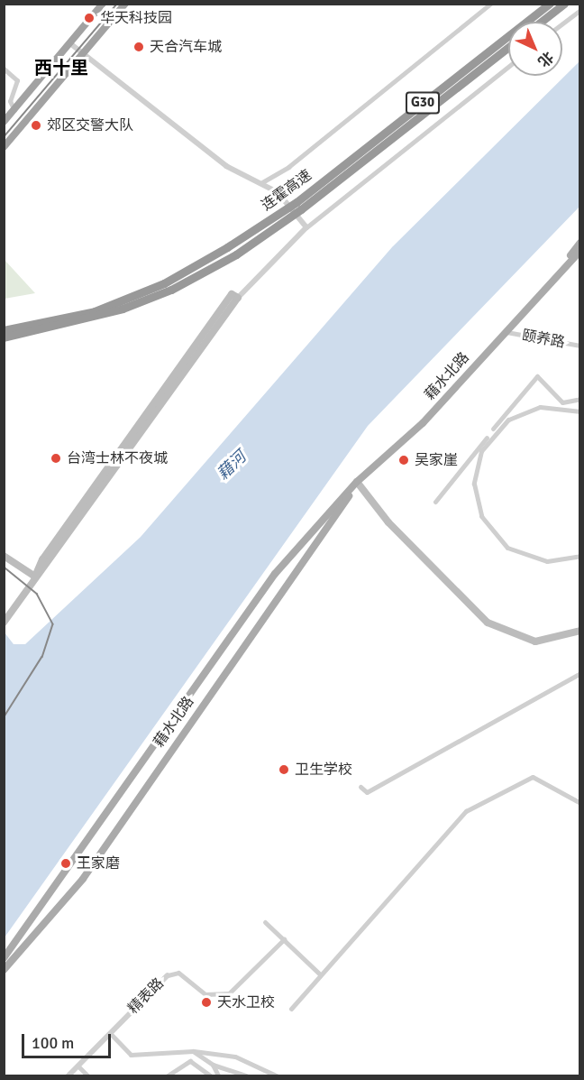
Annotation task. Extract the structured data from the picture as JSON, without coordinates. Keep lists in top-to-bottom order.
{
  "streets": {
    "highway": ["G30", "连霍高速"],
    "main road": ["藉水北路"],
    "street": ["颐养路", "精表路"]
  },
  "crossings": [
    ["颐养路", "藉水北路"]
  ],
  "districts": ["西十里"],
  "water": ["藉河"],
  "places": [
    "华天科技园",
    "天合汽车城",
    "郊区交警大队",
    "台湾士林不夜城",
    "吴家崖",
    "卫生学校",
    "王家磨",
    "天水卫校"
  ],
  "scale_bar": "100 m",
  "north": "bottom right"
}
